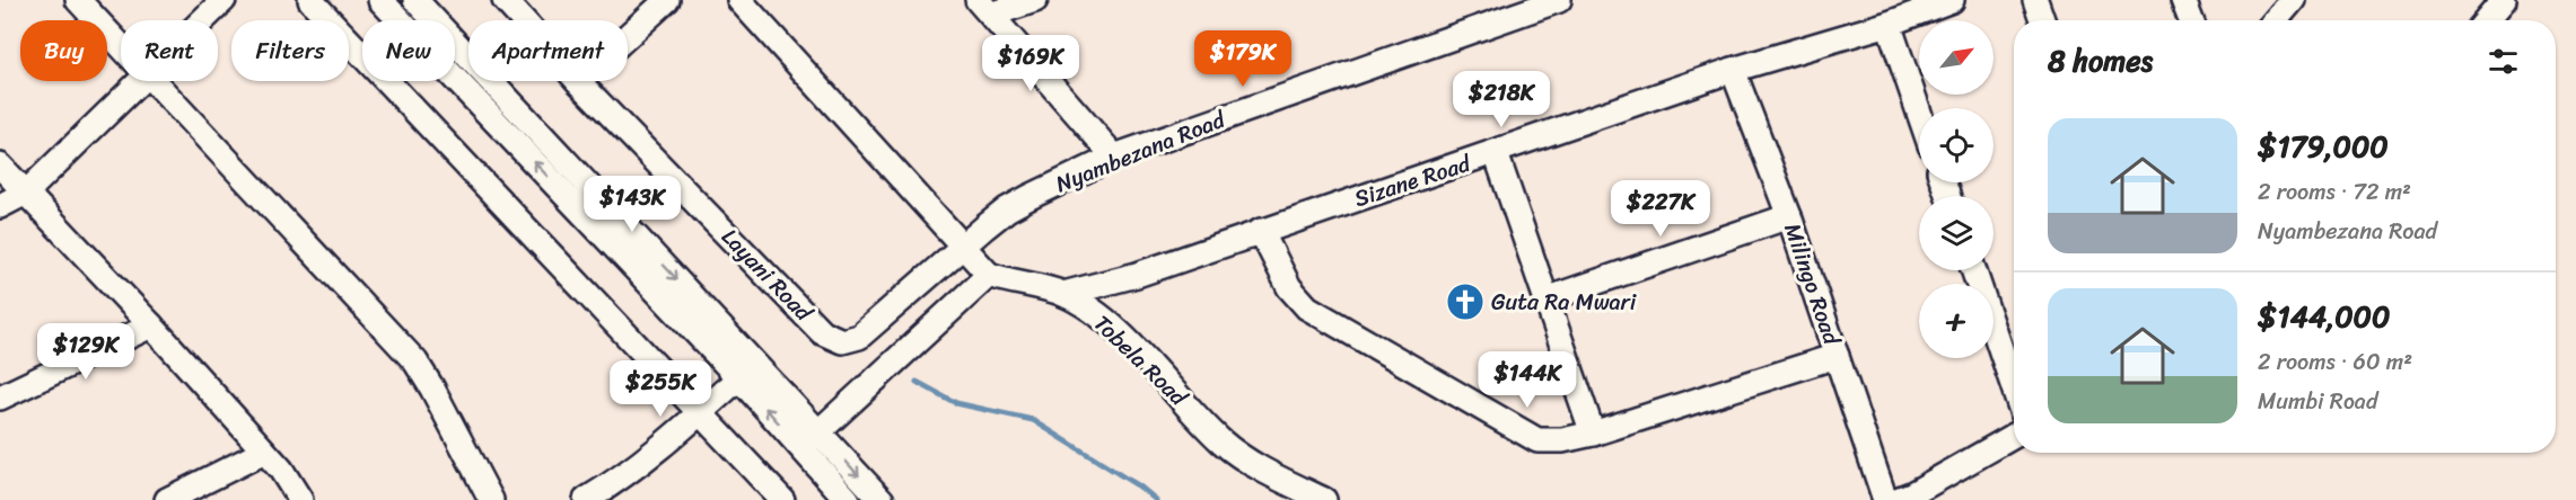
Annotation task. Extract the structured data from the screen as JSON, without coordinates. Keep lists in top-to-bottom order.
{
  "streets": {
    "street": [
      "Nyambezana Road",
      "Sizane Road",
      "Layani Road",
      "Milingo Road",
      "Tobela Road"
    ]
  },
  "crossings": [
    ["Nyambezana Road", "Layani Road"],
    ["Sizane Road", "Milingo Road"],
    ["Sizane Road", "Tobela Road"]
  ],
  "places": {
    "church": ["Guta Ra Mwari"]
  },
  "north": "top right",
  "page": {
    "map_buttons": "+",
    "chip": [
      "Buy",
      "Rent",
      "Filters",
      "New",
      "Apartment"
    ],
    "heading": "8 homes",
    "price": [
      "$179K",
      "$169K",
      "$218K",
      "$143K",
      "$227K",
      "$129K",
      "$144K",
      "$255K"
    ],
    "list": [
      {
        "name": "$179,000",
        "note": "2 rooms · 72 m² · Nyambezana Road"
      },
      {
        "name": "$144,000",
        "note": "2 rooms · 60 m² · Mumbi Road"
      }
    ]
  }
}
